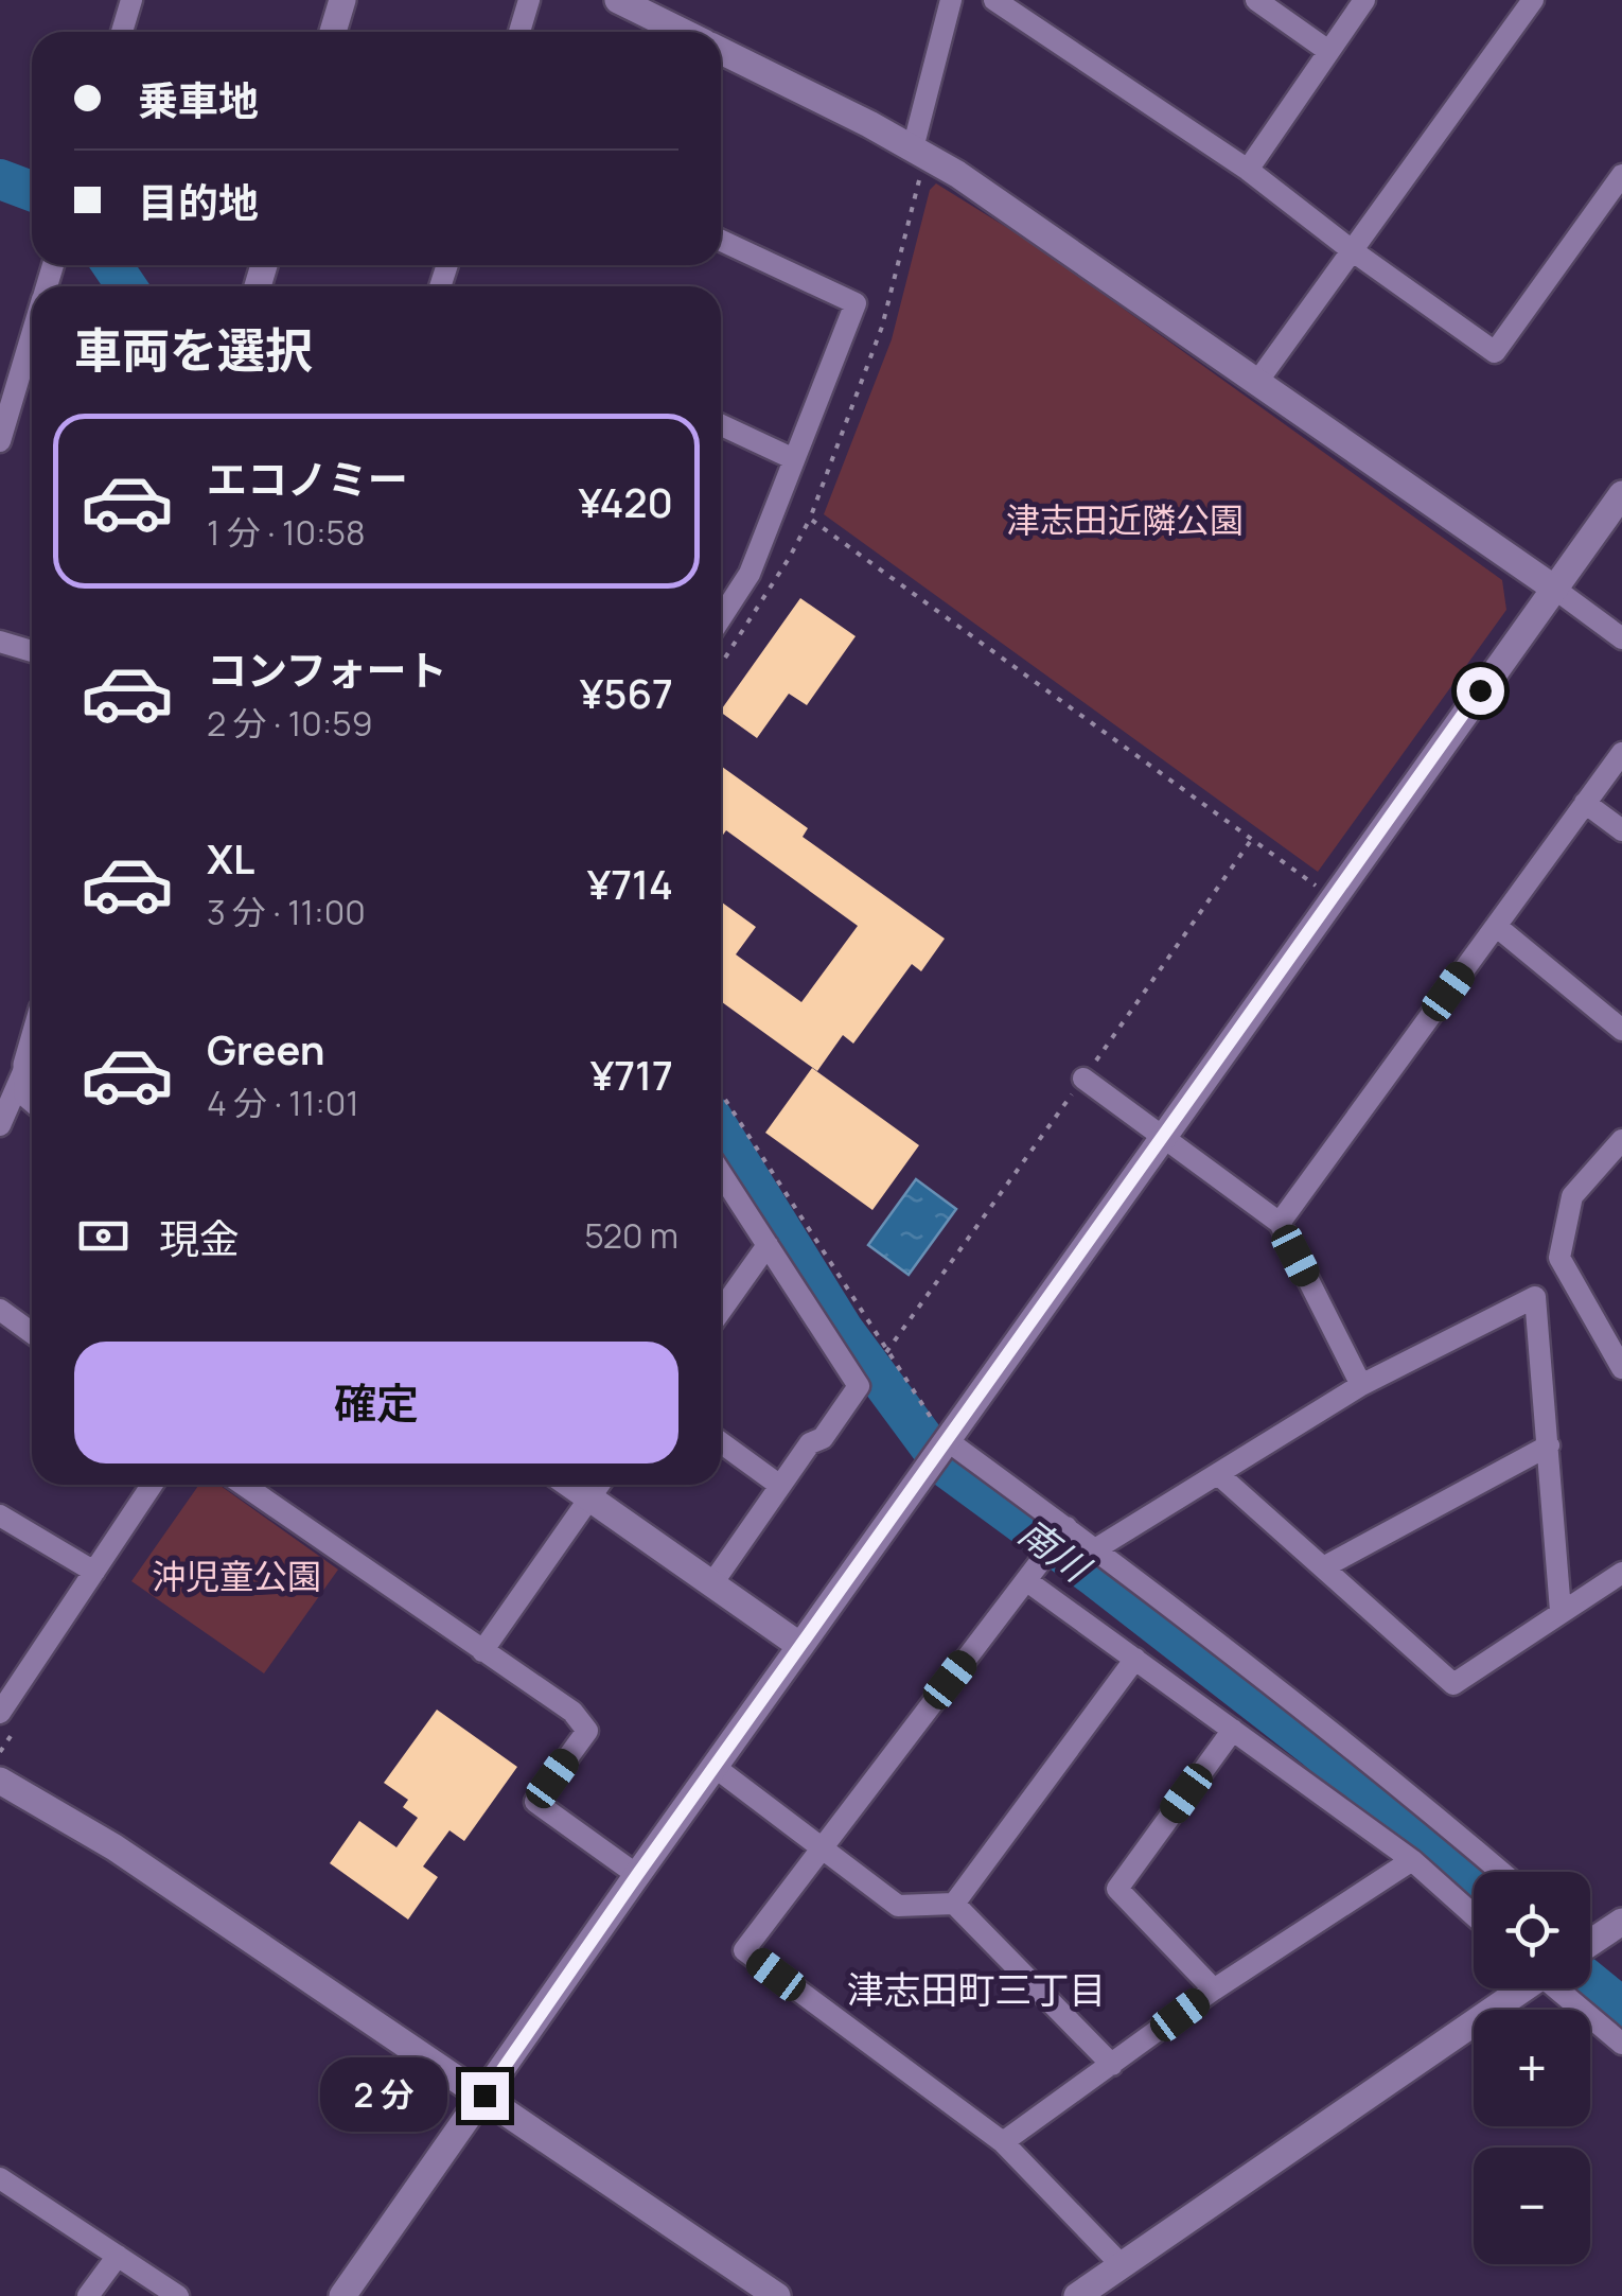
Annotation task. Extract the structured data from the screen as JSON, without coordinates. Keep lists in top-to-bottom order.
{
  "districts": ["津志田町三丁目"],
  "water": ["南川"],
  "parks": ["津志田近隣公園", "沖児童公園"],
  "page": {
    "banner": ["乗車地", "目的地"],
    "heading": "車両を選択",
    "list": [
      {
        "name": "エコノミー",
        "note": "1 分 · 10:58",
        "value": "¥420"
      },
      {
        "name": "コンフォート",
        "note": "2 分 · 10:59",
        "value": "¥567"
      },
      {
        "name": "XL",
        "note": "3 分 · 11:00",
        "value": "¥714"
      },
      {
        "name": "Green",
        "note": "4 分 · 11:01",
        "value": "¥717"
      }
    ],
    "pay": ["現金", "520 m"],
    "buttons": "確定",
    "map_buttons": ["+", "−"],
    "bubble": "2 分"
  }
}
